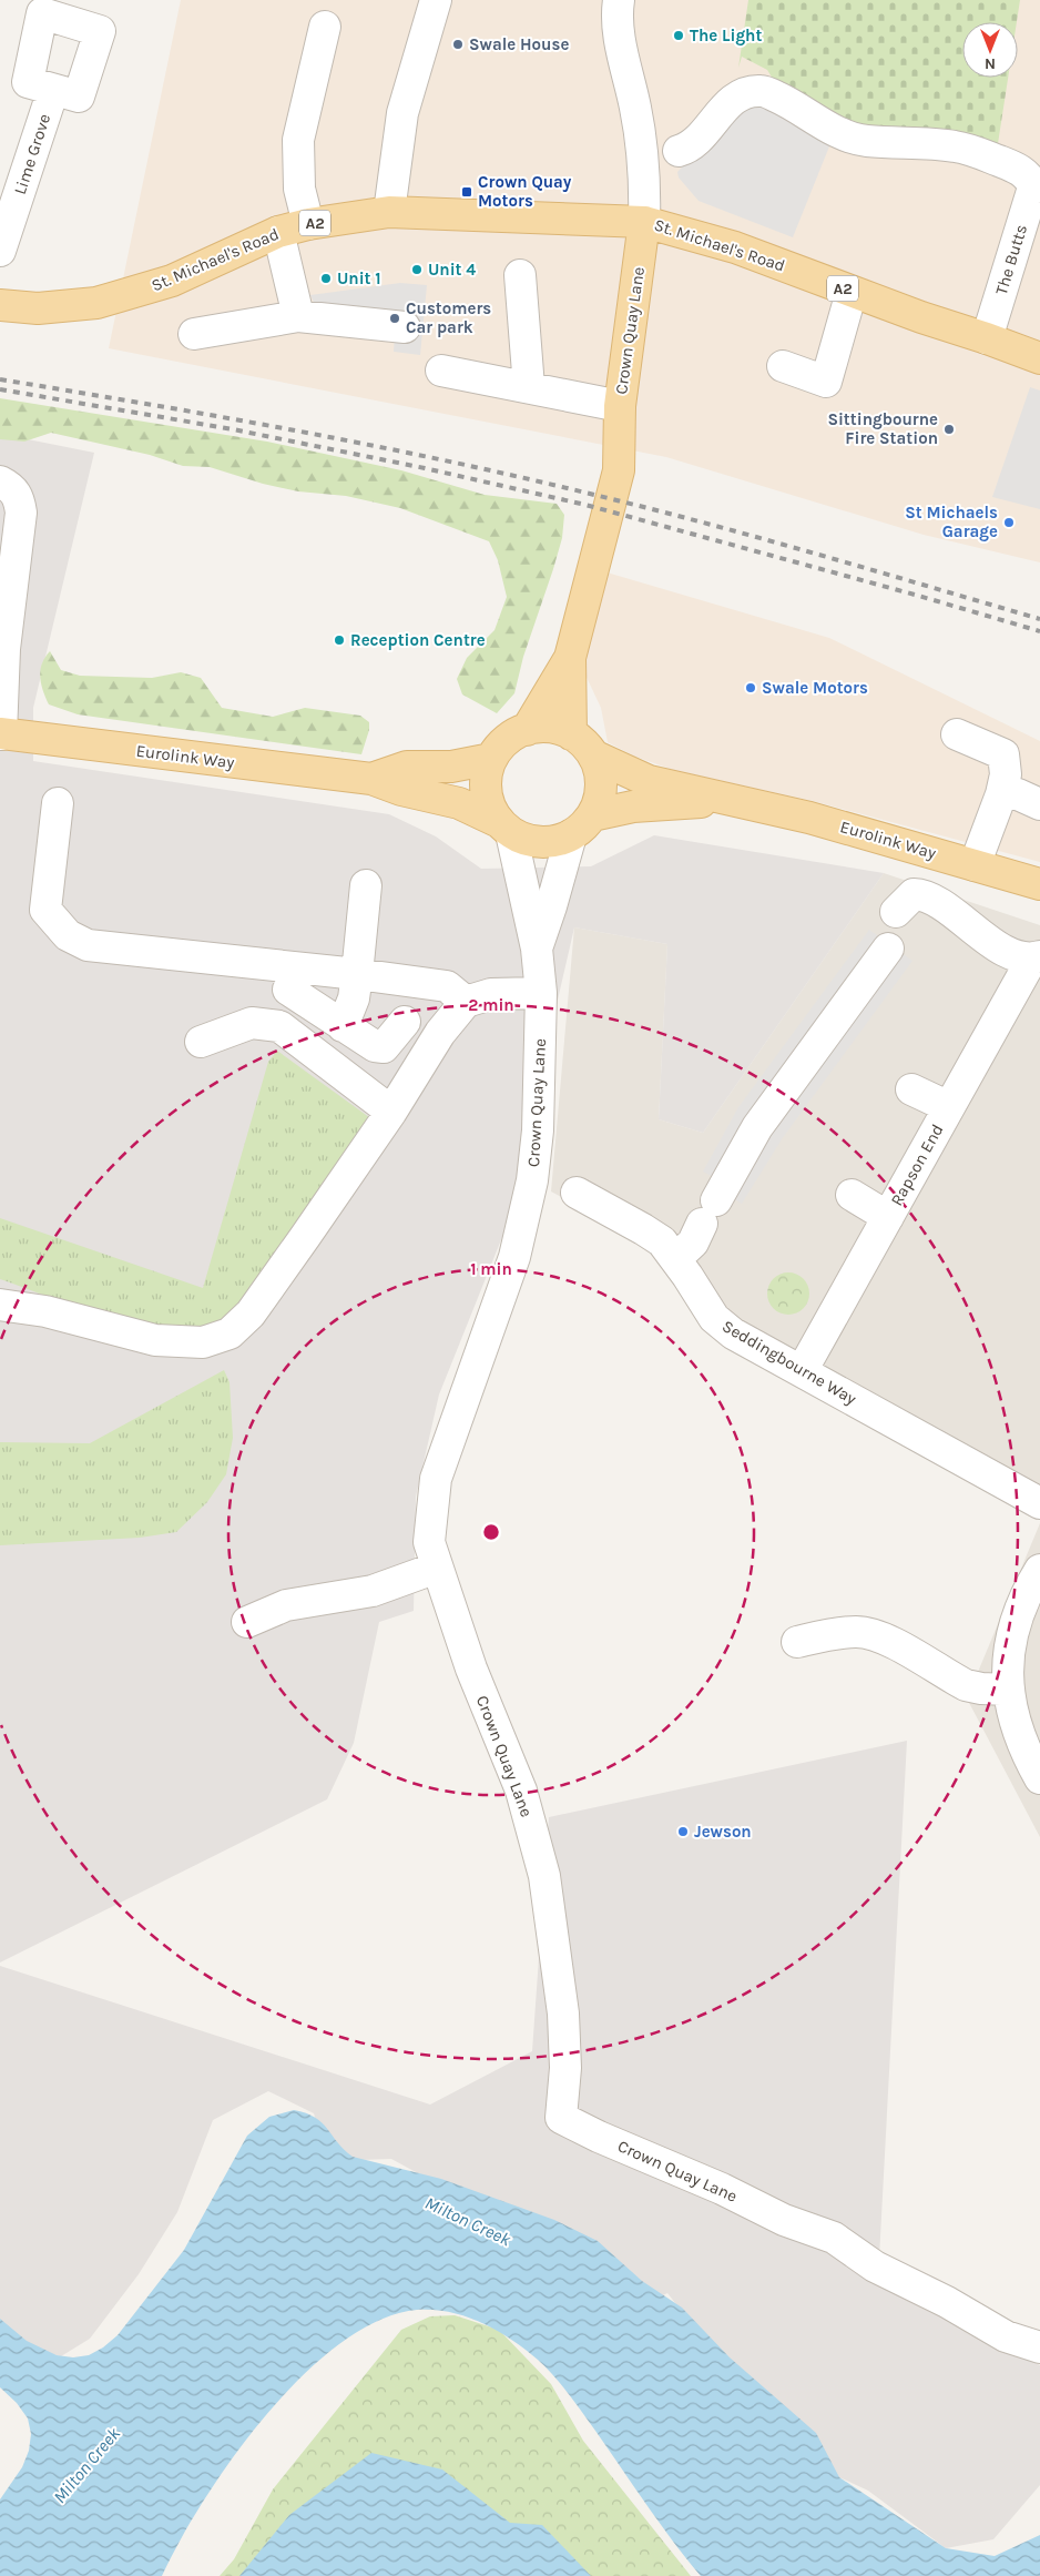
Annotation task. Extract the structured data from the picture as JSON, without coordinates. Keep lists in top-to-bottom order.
{
  "streets": {
    "main road": [
      "A2",
      "St. Michael's Road",
      "Crown Quay Lane",
      "Eurolink Way"
    ],
    "street": [
      "Lime Grove",
      "The Butts",
      "Rapson End",
      "Seddingbourne Way"
    ]
  },
  "crossings": [
    ["St. Michael's Road", "The Butts"],
    ["St. Michael's Road", "Crown Quay Lane"],
    ["Crown Quay Lane", "Eurolink Way"],
    ["Rapson End", "Seddingbourne Way"]
  ],
  "water": ["Milton Creek"],
  "places": {
    "other": [
      "The Light",
      "Swale House",
      "Unit 4",
      "Unit 1",
      "Customers Car park",
      "Sittingbourne Fire Station",
      "St Michaels Garage",
      "Reception Centre",
      "Swale Motors",
      "Jewson"
    ],
    "transit": ["Crown Quay Motors"]
  },
  "north": "bottom",
  "rings": ["2 min", "1 min"]
}
